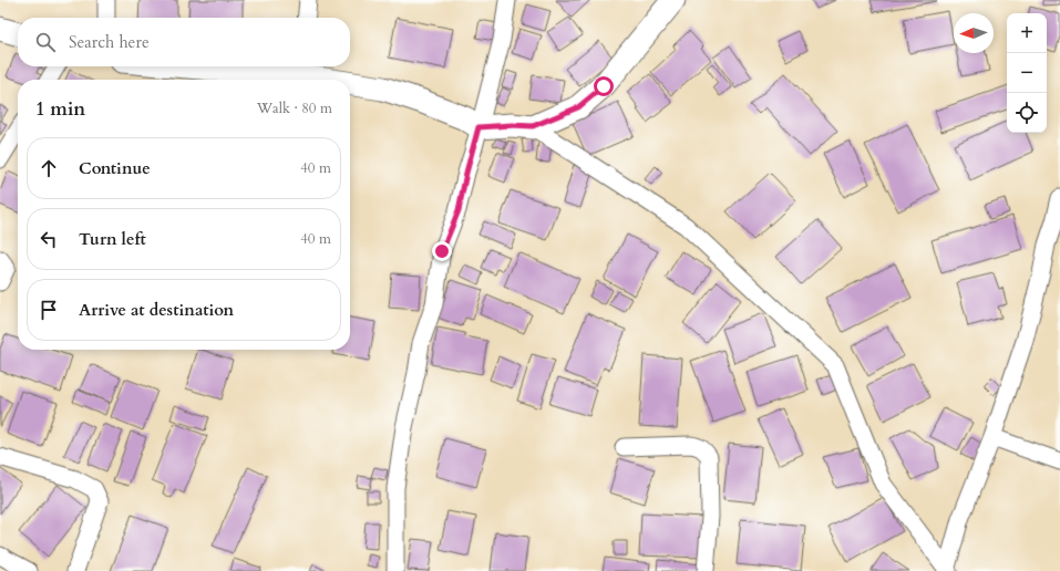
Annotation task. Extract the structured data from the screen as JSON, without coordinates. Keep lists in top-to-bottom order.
{
  "north": "left",
  "page": {
    "map_buttons": ["+", "−"],
    "search": "Search here",
    "heading": ["1 min", "Walk · 80 m"],
    "list": [
      ["Continue", "40 m"],
      ["Turn left", "40 m"],
      "Arrive at destination"
    ]
  }
}
